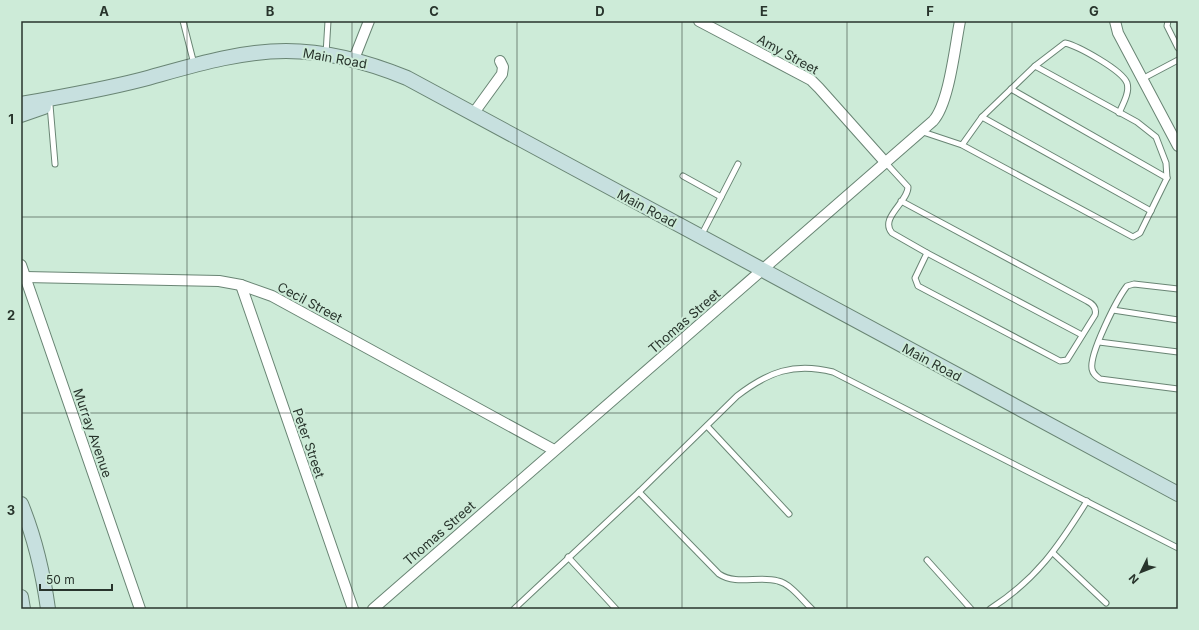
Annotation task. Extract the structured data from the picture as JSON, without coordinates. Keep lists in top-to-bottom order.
{
  "streets": {
    "main road": ["Main Road"],
    "street": [
      "Amy Street",
      "Cecil Street",
      "Thomas Street",
      "Murray Avenue",
      "Peter Street"
    ]
  },
  "crossings": [
    ["Amy Street", "Thomas Street"],
    ["Main Road", "Thomas Street"],
    ["Cecil Street", "Thomas Street"],
    ["Cecil Street", "Murray Avenue"],
    ["Cecil Street", "Peter Street"]
  ],
  "scale_bar": "50 m",
  "north": "bottom left",
  "grid": {
    "columns": [
      "A",
      "B",
      "C",
      "D",
      "E",
      "F",
      "G"
    ],
    "rows": ["1", "2", "3"]
  }
}
